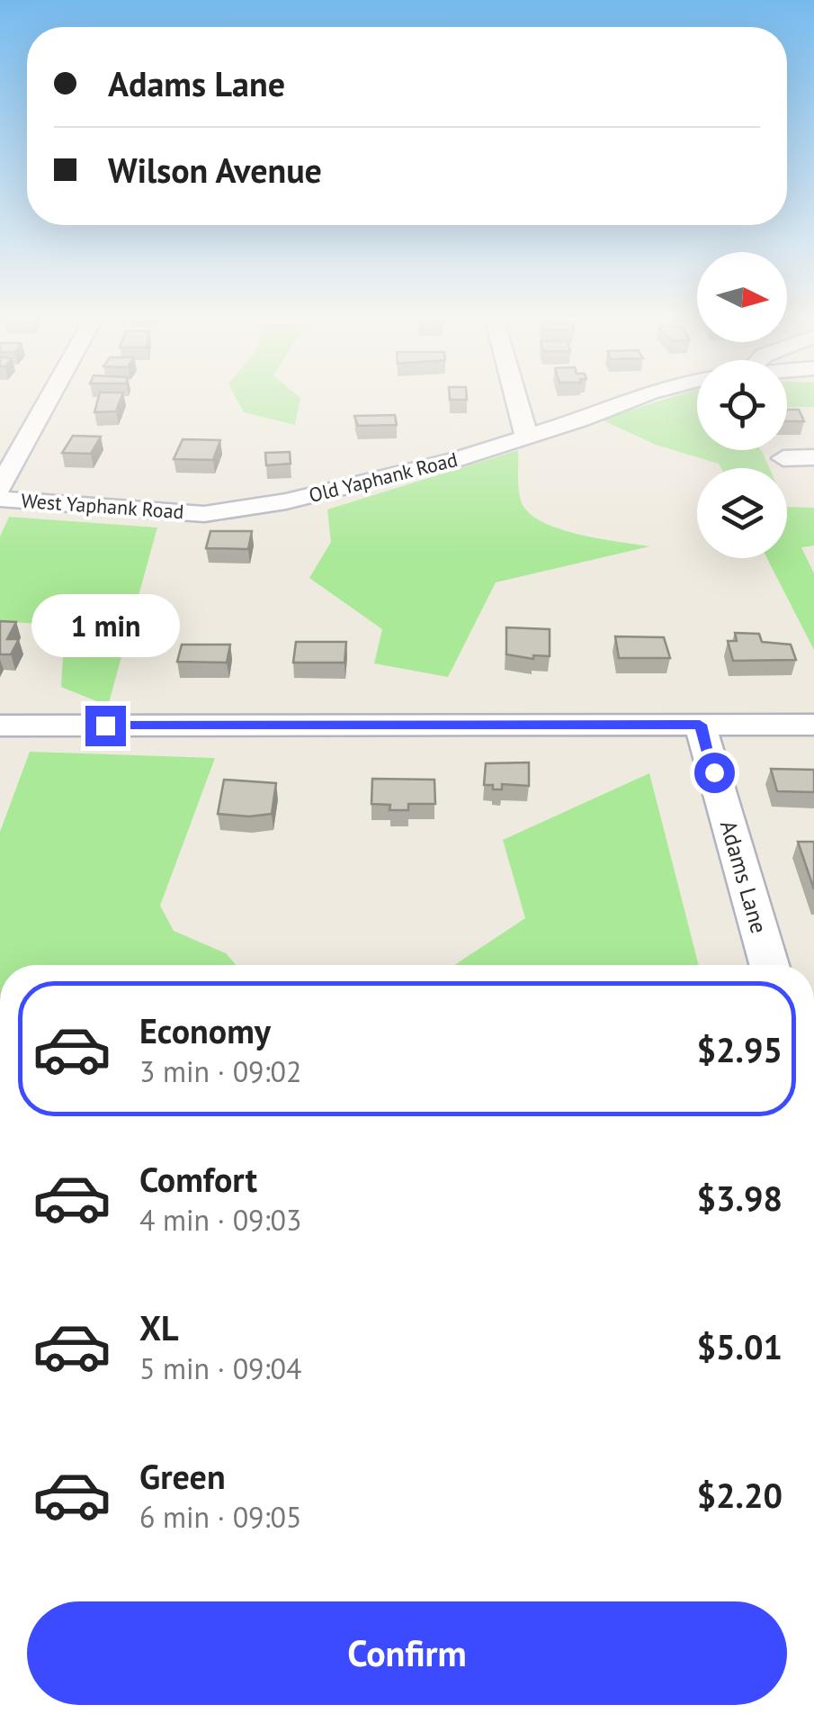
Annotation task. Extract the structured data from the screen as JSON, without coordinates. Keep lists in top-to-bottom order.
{
  "streets": {
    "street": ["Old Yaphank Road", "West Yaphank Road", "Adams Lane"]
  },
  "crossings": [
    ["Old Yaphank Road", "West Yaphank Road"]
  ],
  "north": "right",
  "page": {
    "banner": ["Adams Lane", "Wilson Avenue"],
    "bubble": "1 min",
    "list": [
      {
        "name": "Economy",
        "note": "3 min · 09:02",
        "value": "$2.95"
      },
      {
        "name": "Comfort",
        "note": "4 min · 09:03",
        "value": "$3.98"
      },
      {
        "name": "XL",
        "note": "5 min · 09:04",
        "value": "$5.01"
      },
      {
        "name": "Green",
        "note": "6 min · 09:05",
        "value": "$2.20"
      }
    ],
    "buttons": "Confirm"
  }
}
